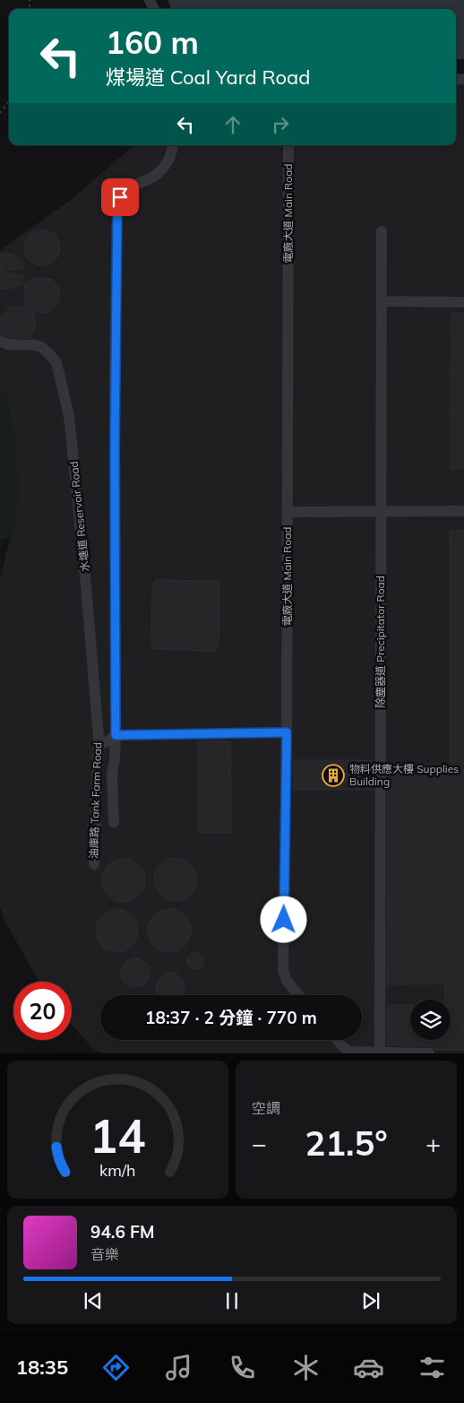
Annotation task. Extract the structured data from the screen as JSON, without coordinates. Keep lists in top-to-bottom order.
{
  "streets": {
    "lane": [
      "電廠大道 Main Road",
      "水塘道 Reservoir Road",
      "除塵器道 Precipitator Road",
      "油庫路 Tank Farm Road"
    ]
  },
  "crossings": [
    ["水塘道 Reservoir Road", "油庫路 Tank Farm Road"]
  ],
  "places": {
    "building": ["物料供應大樓 Supplies Building"]
  },
  "page": {
    "turn": ["160 m", "煤場道 Coal Yard Road"],
    "limit": "20",
    "trip": "18:37 · 2 分鐘 · 770 m",
    "tile": "空調",
    "heat": ["−", "21.5°", "+"],
    "song": ["94.6 FM", "音樂"],
    "tabs": "18:35",
    "gauge": ["14", "km/h"]
  }
}
